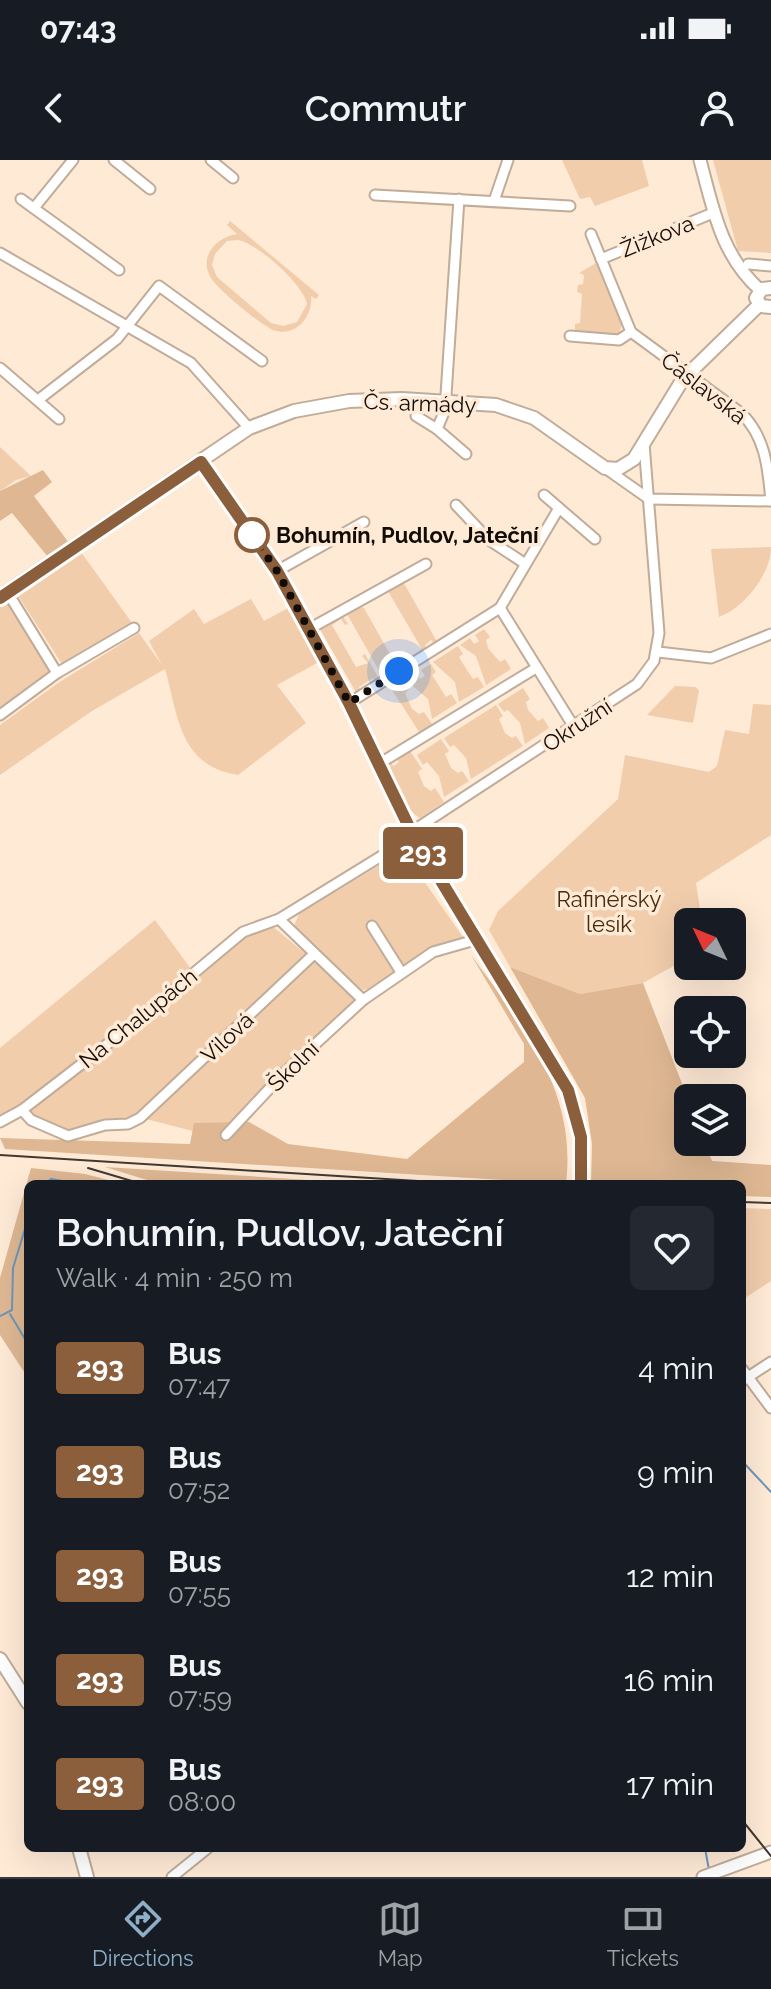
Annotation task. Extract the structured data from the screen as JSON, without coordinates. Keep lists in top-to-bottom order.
{
  "streets": {
    "main road": ["Čs. armády"],
    "street": [
      "Žižkova",
      "Čáslavská",
      "Okružní",
      "Na Chalupách",
      "Vilová",
      "Školní"
    ]
  },
  "crossings": [
    ["Okružní", "Na Chalupách"],
    ["Na Chalupách", "Vilová"]
  ],
  "parks": ["Rafinérský lesík"],
  "places": ["Bohumín, Pudlov, Jateční"],
  "lines": ["bus line 293"],
  "north": "top left",
  "page": {
    "status": "07:43",
    "header": "Commutr",
    "on_map": "293",
    "heading": ["Bohumín, Pudlov, Jateční", "Walk · 4 min · 250 m"],
    "list": [
      {
        "mark": "293",
        "name": "Bus",
        "note": "07:47",
        "value": "4 min"
      },
      {
        "mark": "293",
        "name": "Bus",
        "note": "07:52",
        "value": "9 min"
      },
      {
        "mark": "293",
        "name": "Bus",
        "note": "07:55",
        "value": "12 min"
      },
      {
        "mark": "293",
        "name": "Bus",
        "note": "07:59",
        "value": "16 min"
      },
      {
        "mark": "293",
        "name": "Bus",
        "note": "08:00",
        "value": "17 min"
      }
    ],
    "tabs": ["Directions", "Map", "Tickets"]
  }
}
